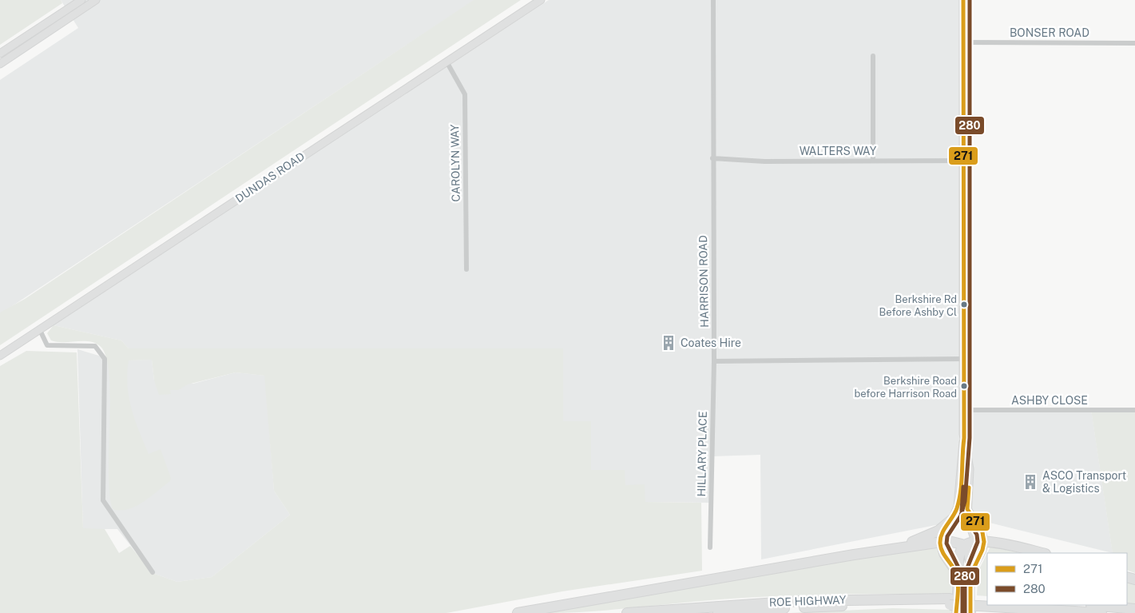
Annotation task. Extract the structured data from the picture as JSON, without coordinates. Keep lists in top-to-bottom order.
{
  "streets": {
    "highway": ["ROE HIGHWAY"],
    "main road": ["DUNDAS ROAD"],
    "street": [
      "BONSER ROAD",
      "WALTERS WAY",
      "CAROLYN WAY",
      "HARRISON ROAD",
      "ASHBY CLOSE",
      "HILLARY PLACE"
    ]
  },
  "crossings": [
    ["WALTERS WAY", "HARRISON ROAD"],
    ["CAROLYN WAY", "DUNDAS ROAD"],
    ["HARRISON ROAD", "HILLARY PLACE"]
  ],
  "places": {
    "other": ["Berkshire Rd Before Ashby Cl", "Berkshire Road before Harrison Road"],
    "building": ["Coates Hire", "ASCO Transport & Logistics"]
  },
  "lines": ["transit line 271", "transit line 280"],
  "legend": ["271", "280"]
}
